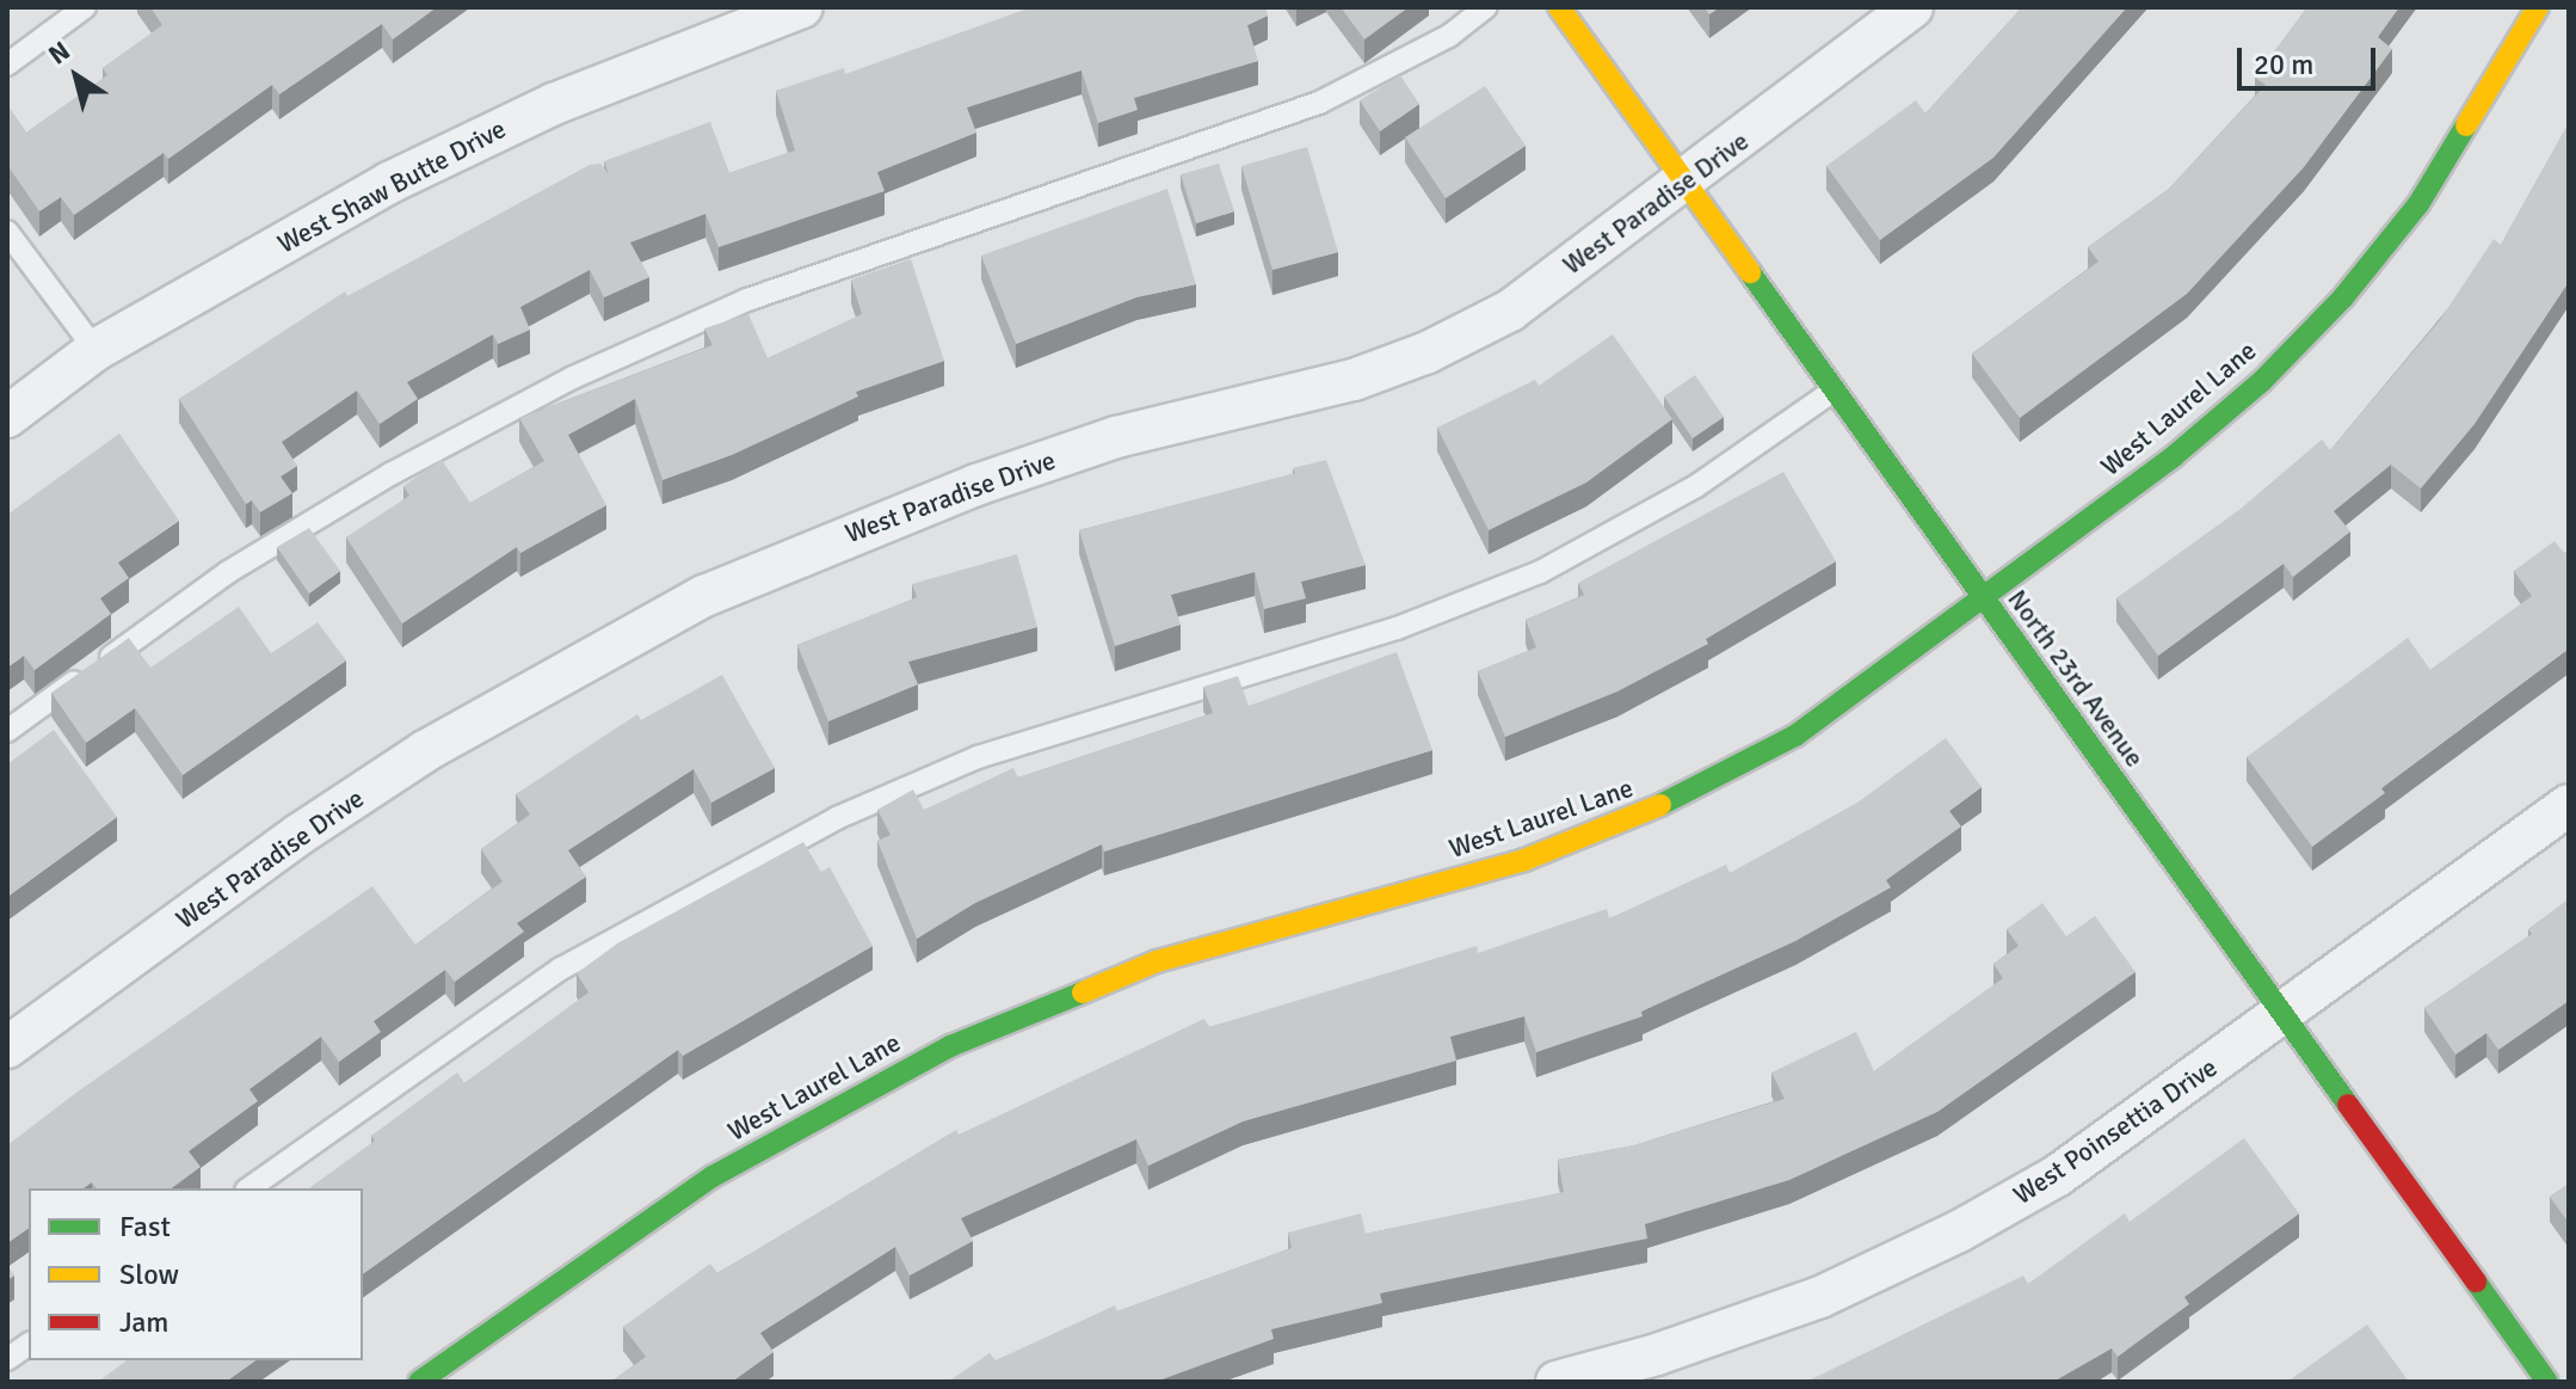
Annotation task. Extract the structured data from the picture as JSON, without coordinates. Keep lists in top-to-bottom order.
{
  "streets": {
    "street": [
      "West Shaw Butte Drive",
      "West Paradise Drive",
      "West Laurel Lane",
      "North 23rd Avenue",
      "West Poinsettia Drive"
    ]
  },
  "crossings": [
    ["West Paradise Drive", "North 23rd Avenue"],
    ["West Laurel Lane", "North 23rd Avenue"],
    ["North 23rd Avenue", "West Poinsettia Drive"]
  ],
  "legend": ["Fast", "Slow", "Jam"],
  "scale_bar": "20 m",
  "north": "top left"
}
